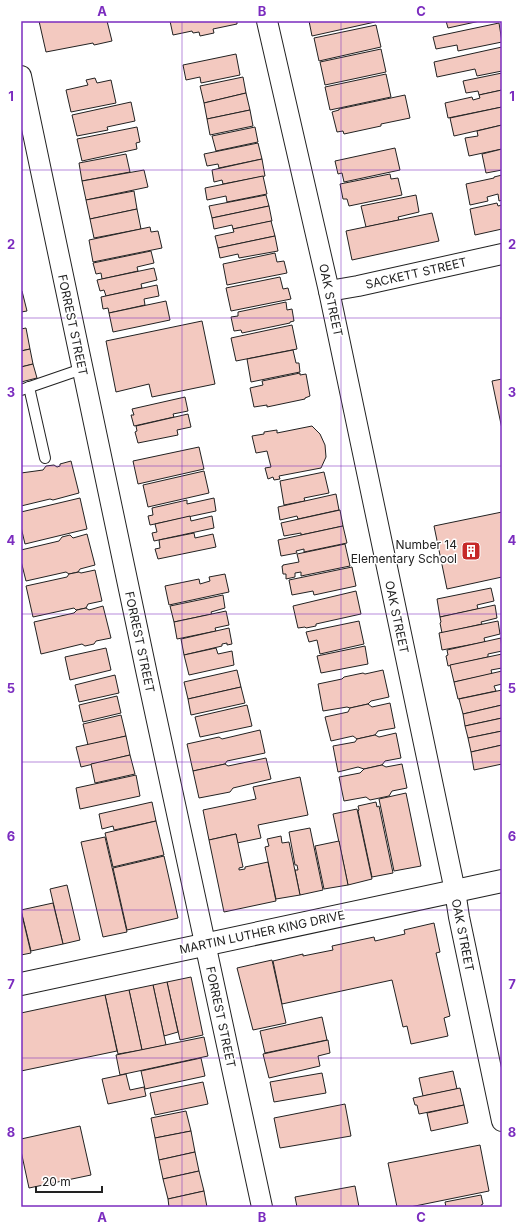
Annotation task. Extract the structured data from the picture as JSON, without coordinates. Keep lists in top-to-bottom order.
{
  "streets": {
    "street": [
      "SACKETT STREET",
      "OAK STREET",
      "FORREST STREET",
      "MARTIN LUTHER KING DRIVE"
    ]
  },
  "crossings": [
    ["SACKETT STREET", "OAK STREET"],
    ["OAK STREET", "MARTIN LUTHER KING DRIVE"],
    ["FORREST STREET", "MARTIN LUTHER KING DRIVE"]
  ],
  "places": {
    "building": ["Number 14 Elementary School"]
  },
  "scale_bar": "20 m",
  "grid": {
    "columns": ["A", "B", "C"],
    "rows": [
      "1",
      "2",
      "3",
      "4",
      "5",
      "6",
      "7",
      "8"
    ]
  }
}
